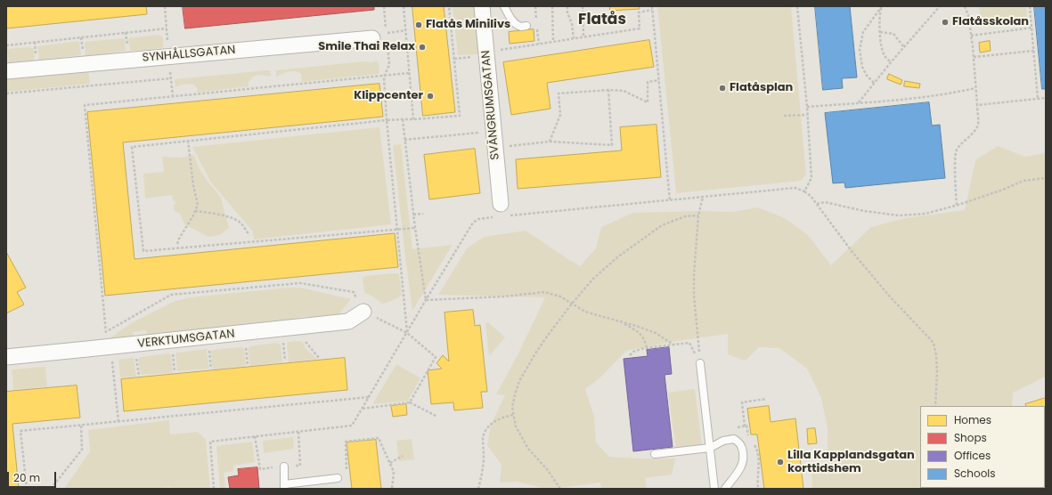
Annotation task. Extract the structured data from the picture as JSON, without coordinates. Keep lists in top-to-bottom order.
{
  "streets": {
    "street": ["SYNHÅLLSGATAN", "SVÄNGRUMSGATAN", "VERKTUMSGATAN"]
  },
  "districts": ["Flatås"],
  "places": [
    "Flatåsskolan",
    "Flatås Minilivs",
    "Smile Thai Relax",
    "Flatåsplan",
    "Klippcenter",
    "Lilla Kapplandsgatan korttidshem"
  ],
  "legend": [
    "Homes",
    "Shops",
    "Offices",
    "Schools"
  ],
  "scale_bar": "20 m"
}
